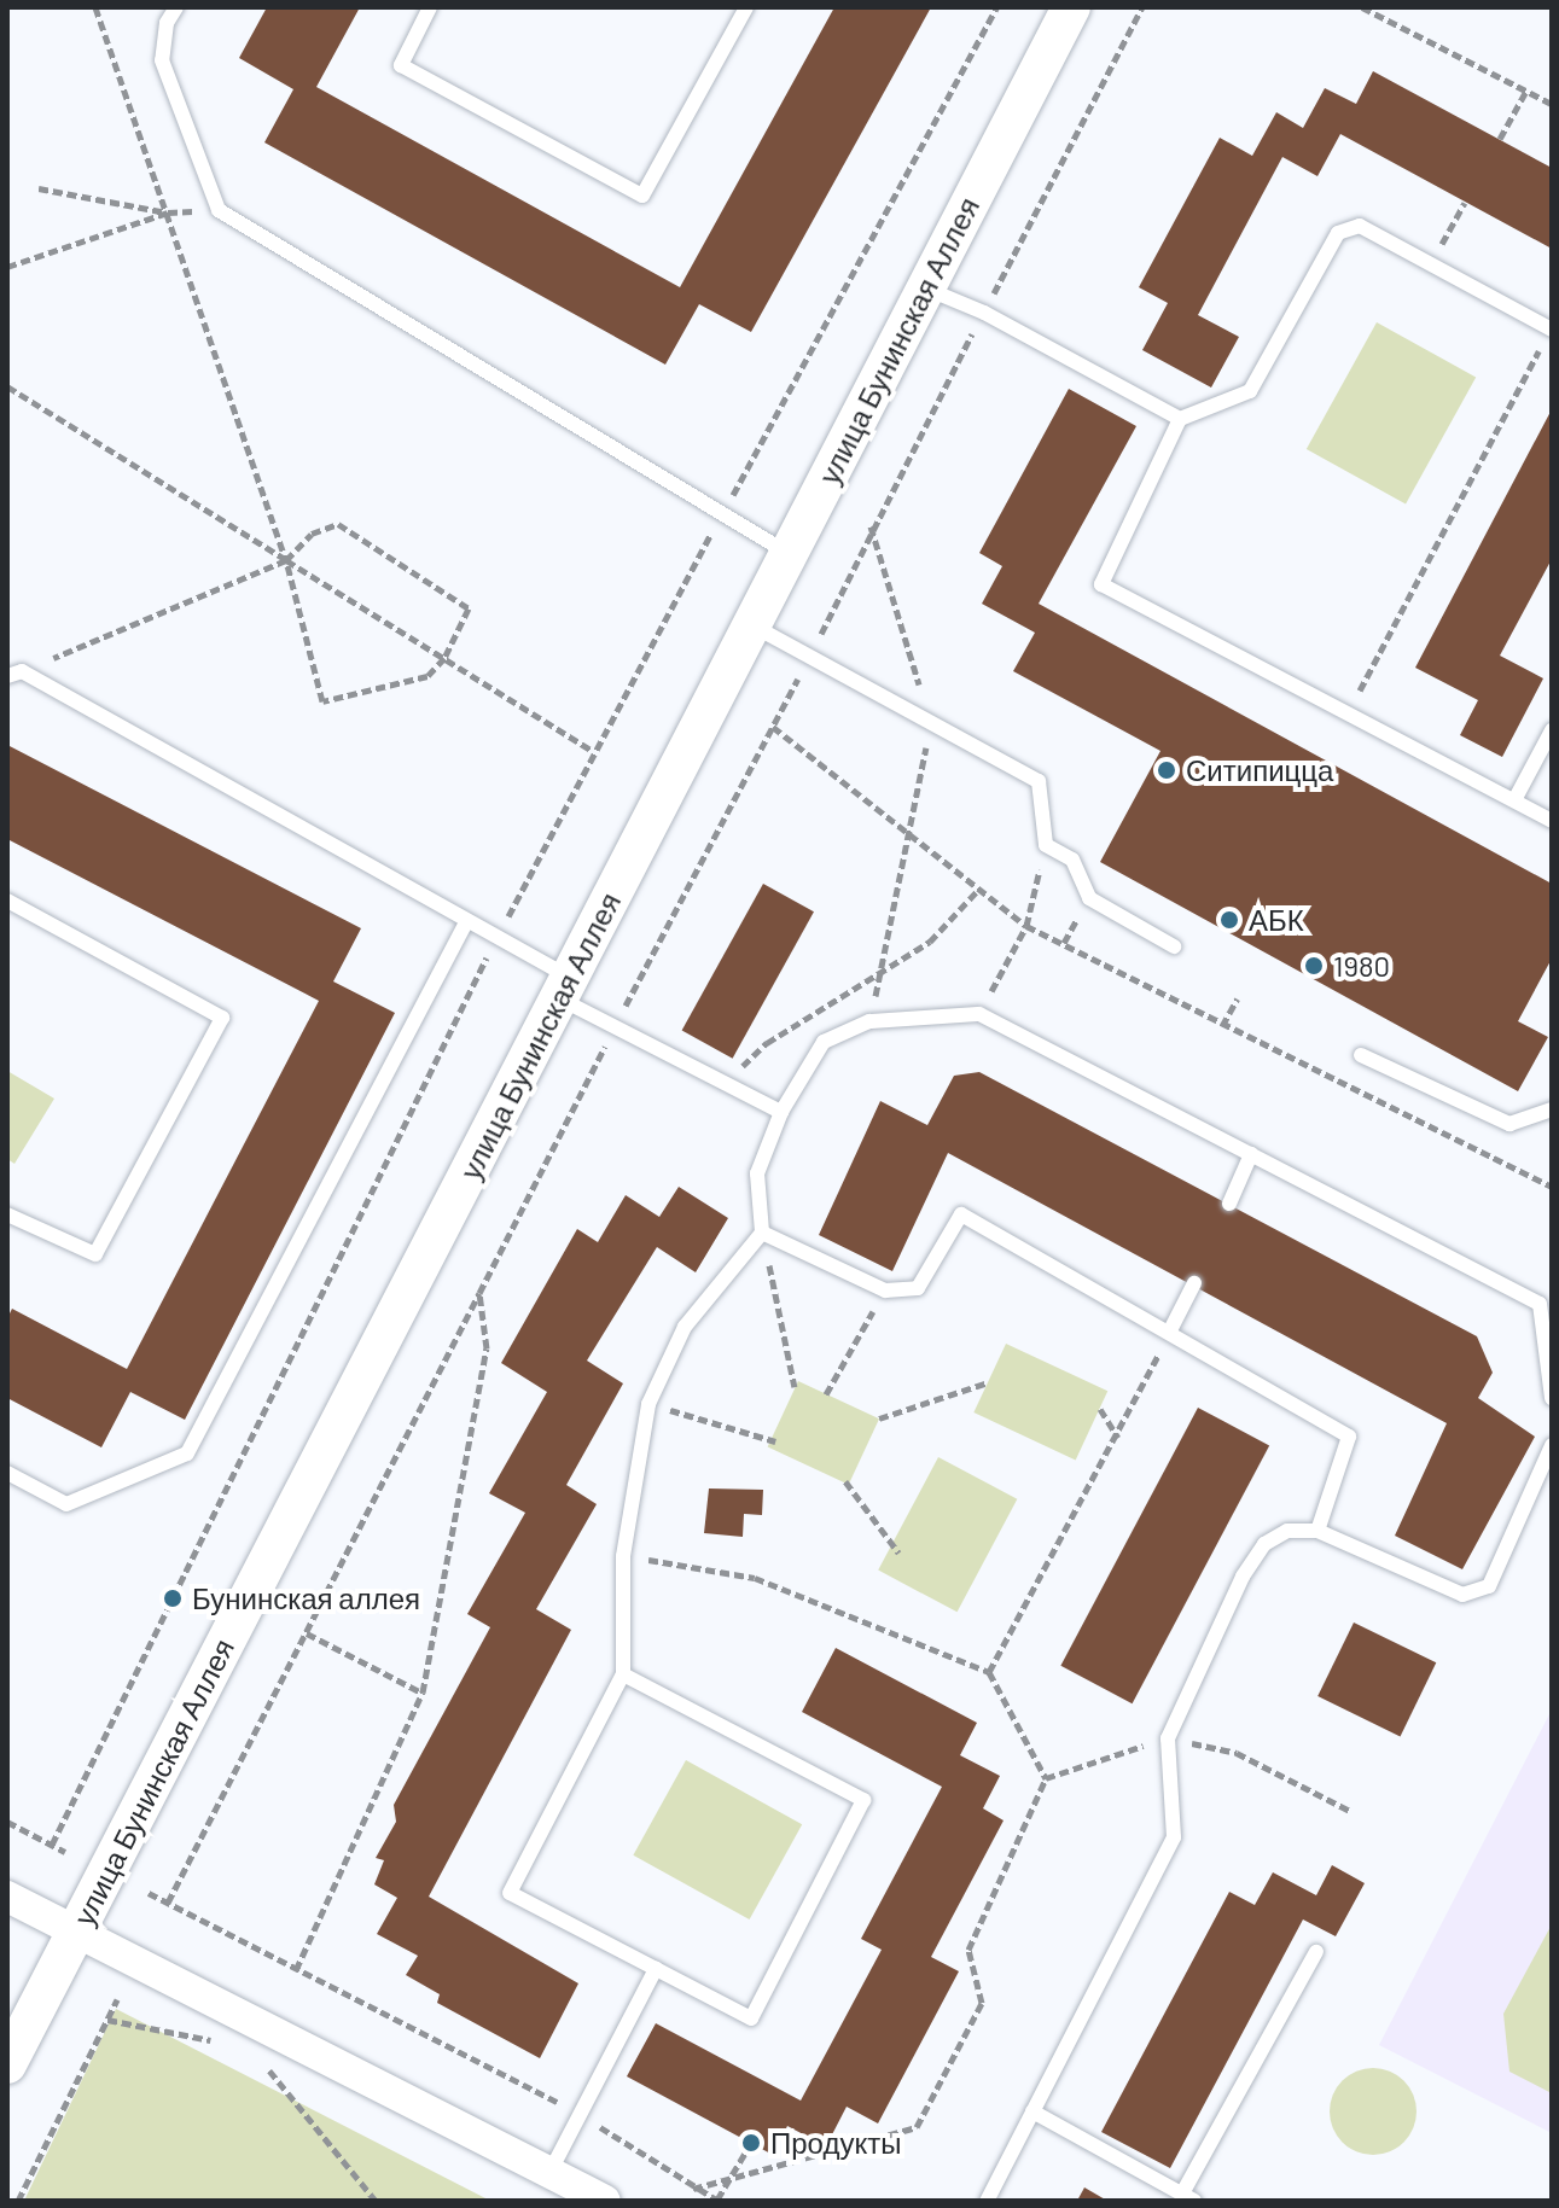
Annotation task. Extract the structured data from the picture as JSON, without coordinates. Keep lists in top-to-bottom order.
{
  "streets": {
    "street": ["улица Бунинская Аллея"]
  },
  "places": [
    "Ситипицца",
    "АБК",
    "1980",
    "Бунинская аллея",
    "Продукты"
  ]
}
